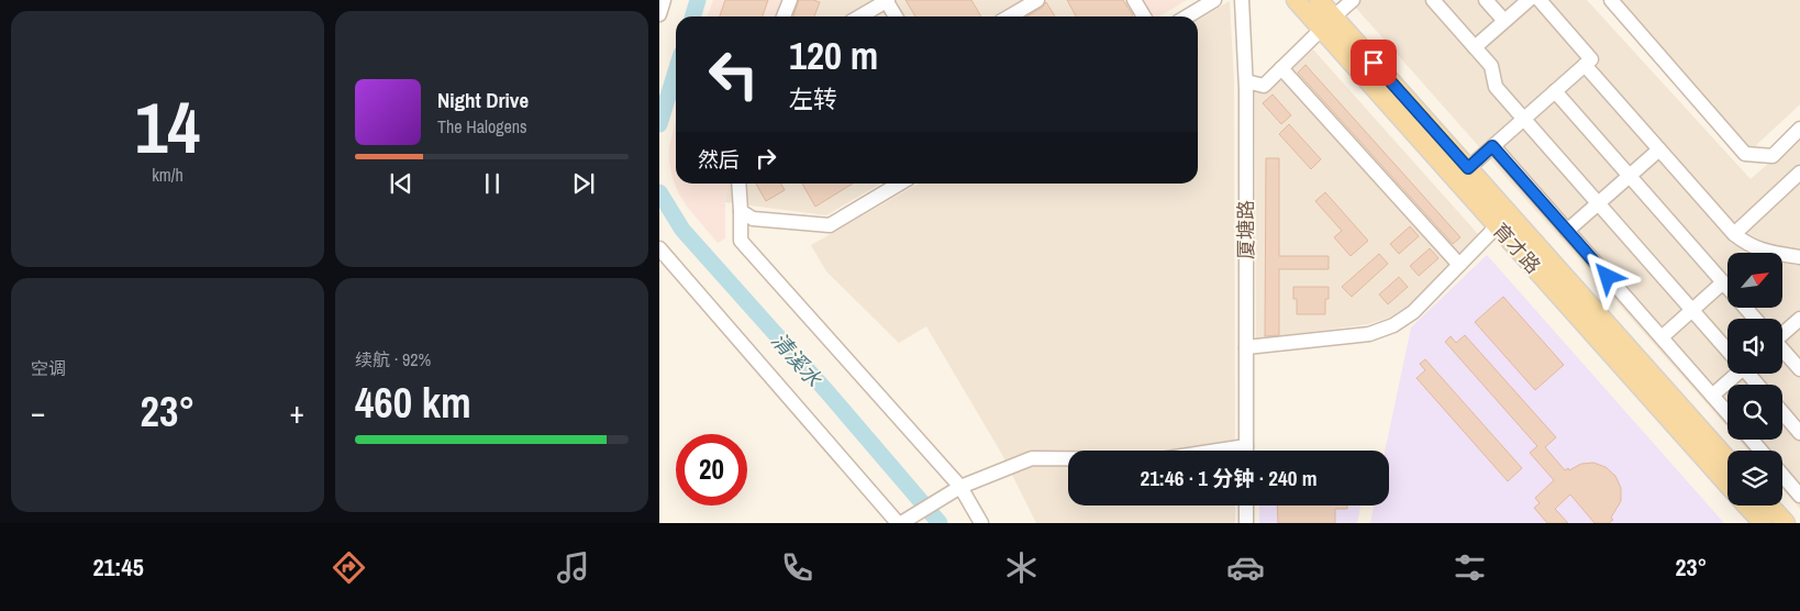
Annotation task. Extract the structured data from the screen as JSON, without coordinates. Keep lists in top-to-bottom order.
{
  "streets": {
    "main road": ["育才路"],
    "street": ["厦塘路"]
  },
  "water": ["清溪水"],
  "north": "top right",
  "page": {
    "tile": [
      ["14", "km/h"],
      "空调",
      ["续航 · 92%", "460 km"]
    ],
    "turn": ["120 m", "左转"],
    "song": ["Night Drive", "The Halogens"],
    "then": "然后",
    "heat": ["−", "23°", "+"],
    "limit": "20",
    "trip": "21:46 · 1 分钟 · 240 m",
    "tabs": ["21:45", "23°"]
  }
}
